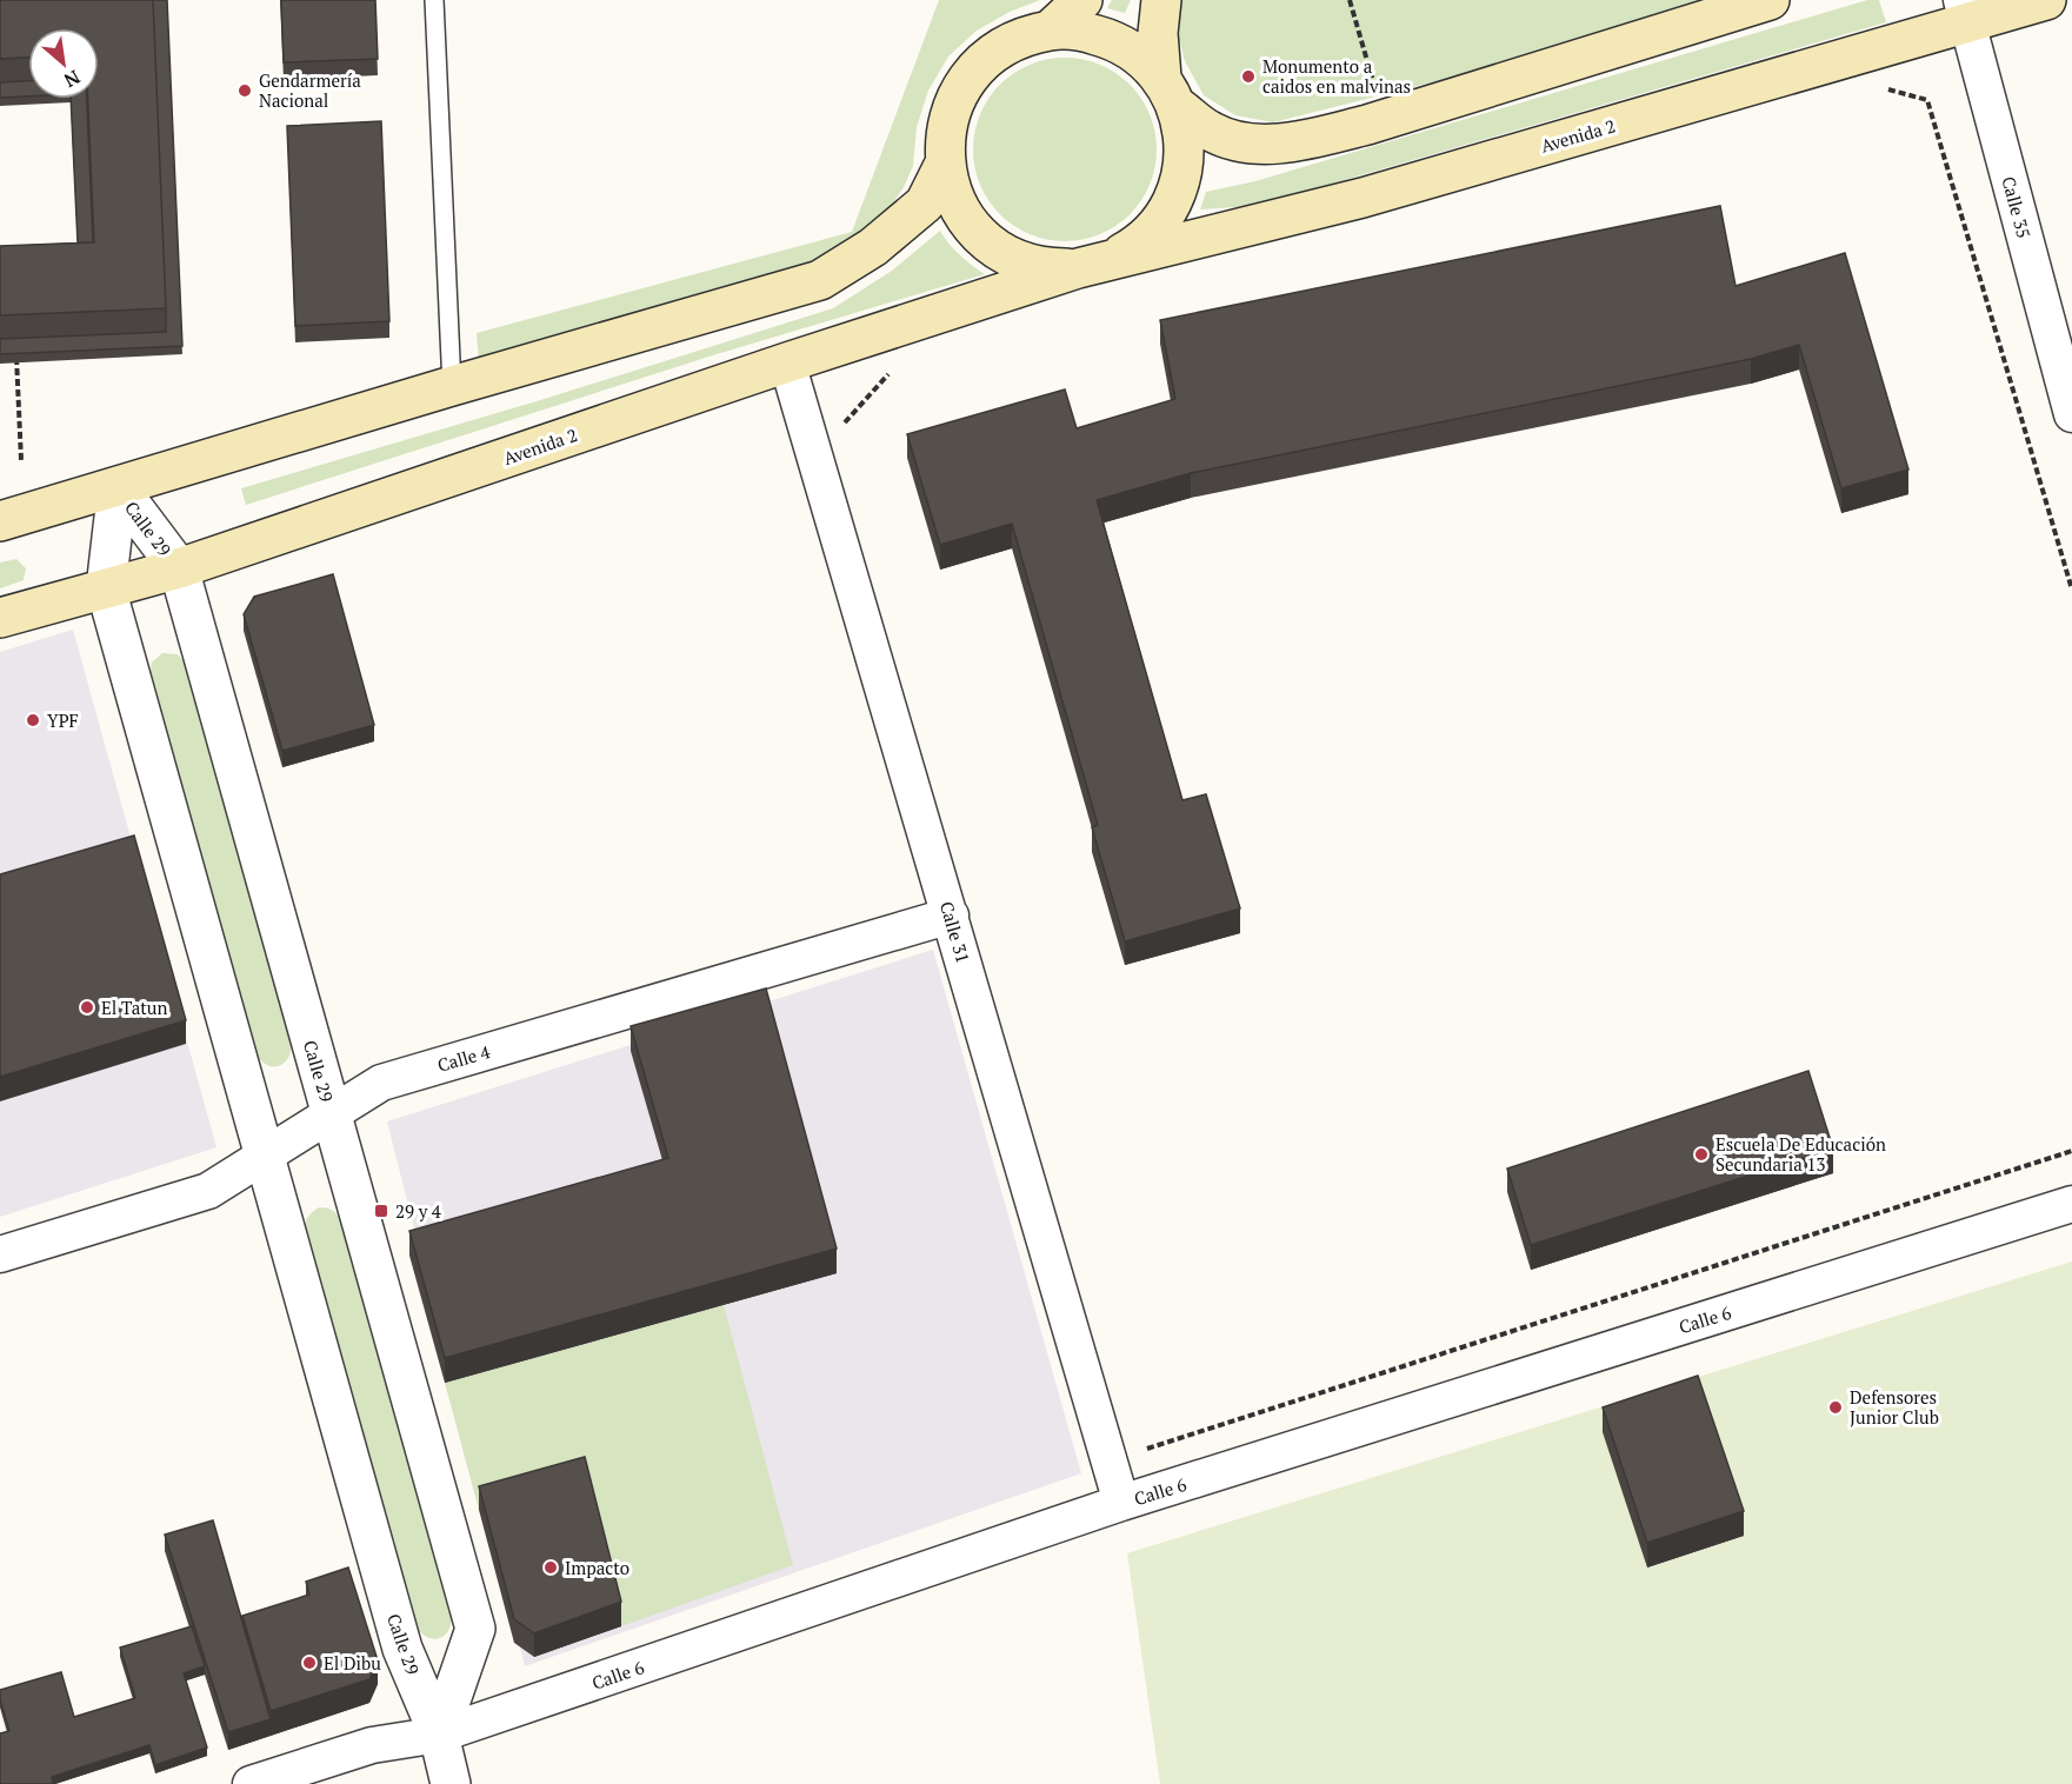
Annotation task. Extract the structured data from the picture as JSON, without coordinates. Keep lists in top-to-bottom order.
{
  "streets": {
    "main road": ["Avenida 2"],
    "street": [
      "Calle 35",
      "Calle 29",
      "Calle 31",
      "Calle 4",
      "Calle 6"
    ]
  },
  "crossings": [
    ["Avenida 2", "Calle 35"],
    ["Avenida 2", "Calle 29"],
    ["Avenida 2", "Calle 31"],
    ["Calle 29", "Calle 4"],
    ["Calle 29", "Calle 6"],
    ["Calle 31", "Calle 4"],
    ["Calle 31", "Calle 6"]
  ],
  "places": {
    "other": [
      "Monumento a caidos en malvinas",
      "Gendarmería Nacional",
      "YPF",
      "El Tatun",
      "Escuela De Educación Secundaria 13",
      "Defensores Junior Club",
      "Impacto",
      "El Dibu"
    ],
    "transit": ["29 y 4"]
  },
  "north": "bottom right"
}
